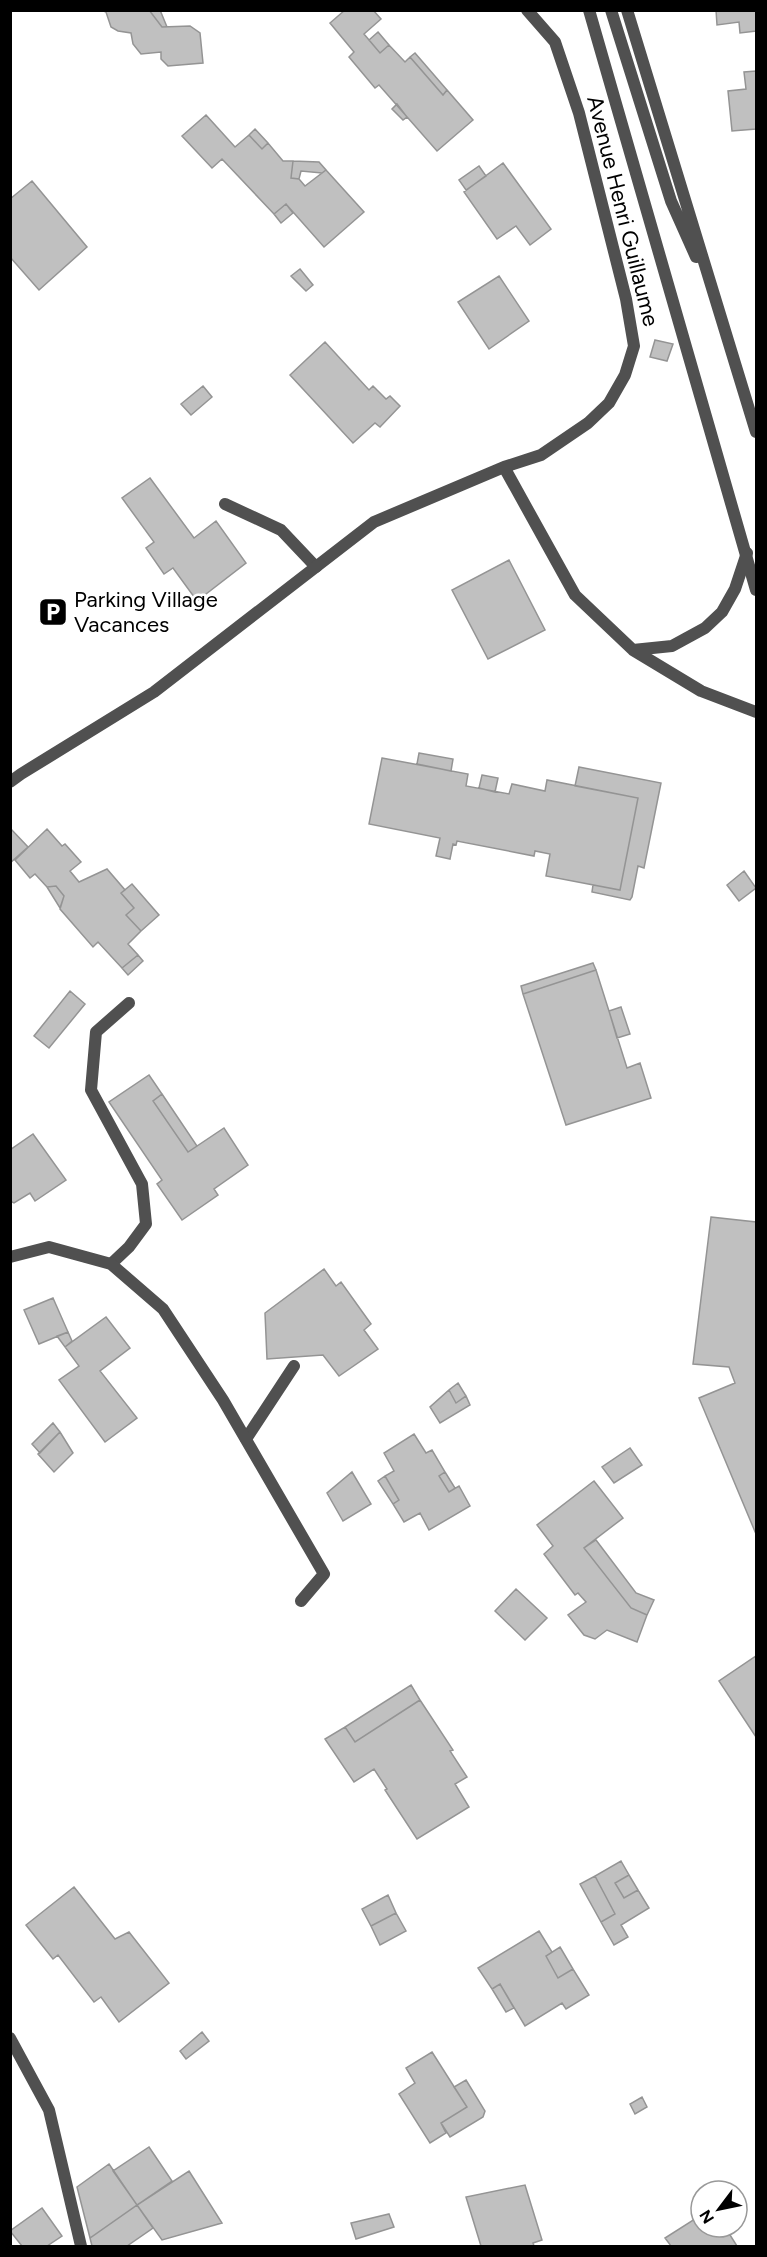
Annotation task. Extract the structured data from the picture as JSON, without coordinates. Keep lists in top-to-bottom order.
{
  "streets": {
    "street": ["Avenue Henri Guillaume"]
  },
  "places": {
    "parking": ["Parking Village Vacances"]
  },
  "north": "bottom left"
}
